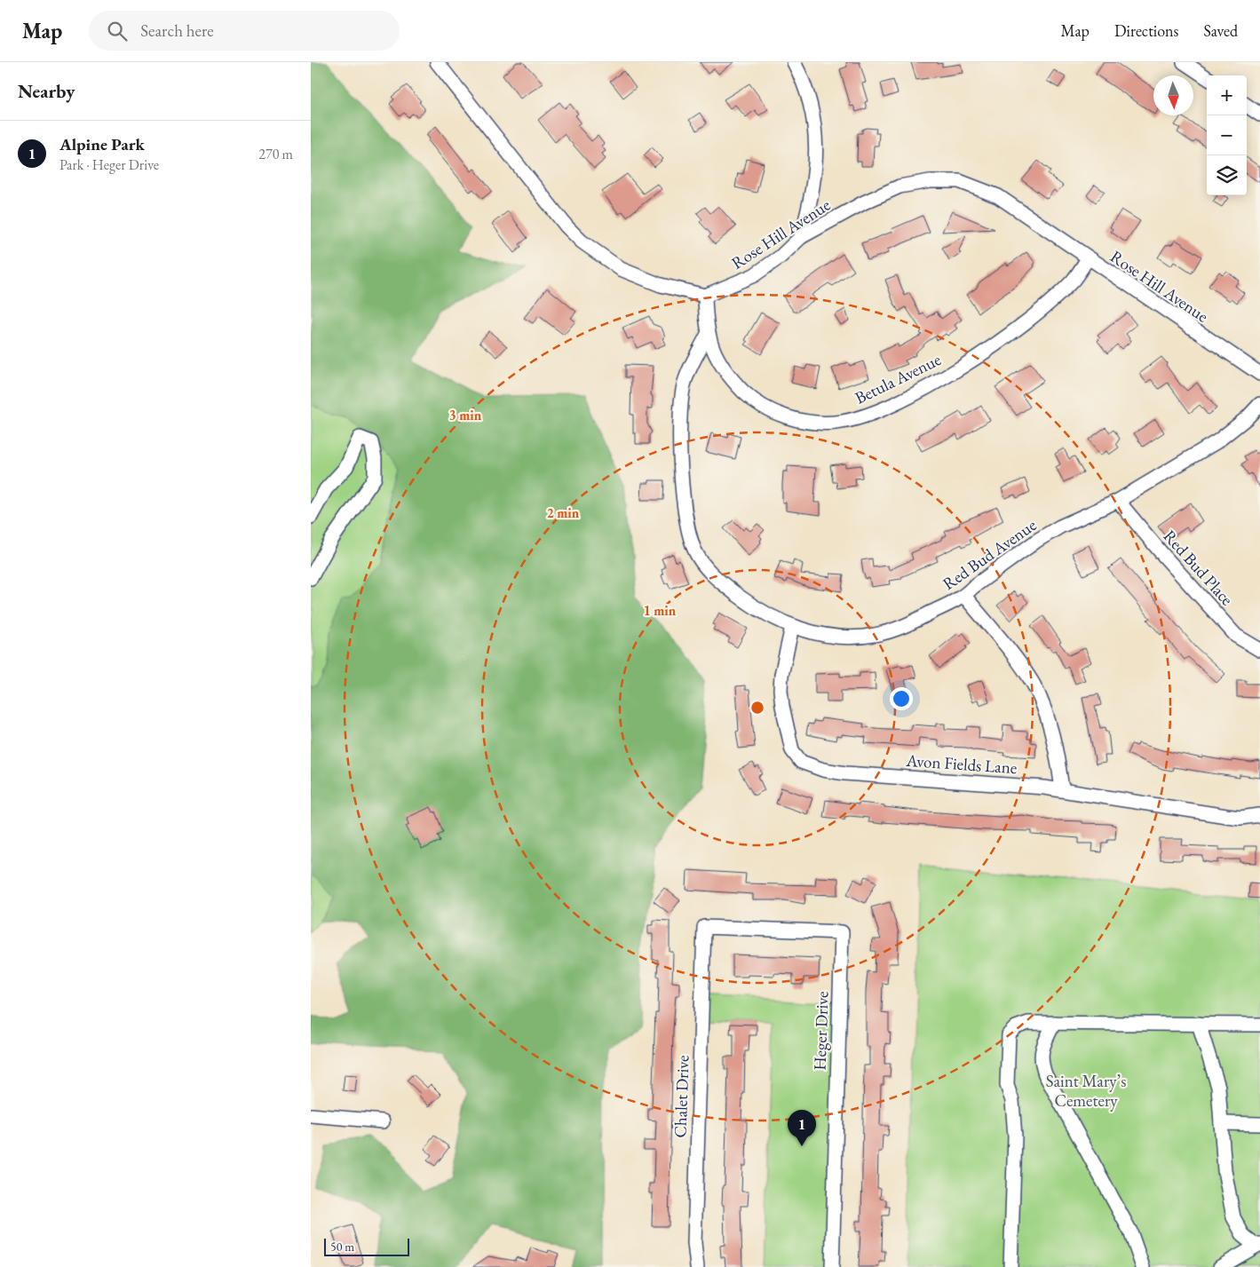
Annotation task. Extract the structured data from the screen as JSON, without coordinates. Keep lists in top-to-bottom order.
{
  "streets": {
    "street": [
      "Rose Hill Avenue",
      "Betula Avenue",
      "Red Bud Avenue",
      "Red Bud Place",
      "Avon Fields Lane",
      "Heger Drive",
      "Chalet Drive"
    ]
  },
  "crossings": [
    ["Rose Hill Avenue", "Betula Avenue"],
    ["Betula Avenue", "Red Bud Avenue"],
    ["Red Bud Avenue", "Red Bud Place"],
    ["Red Bud Avenue", "Avon Fields Lane"],
    ["Heger Drive", "Chalet Drive"]
  ],
  "parks": ["Saint Mary’s Cemetery"],
  "scale_bar": "50 m",
  "north": "bottom",
  "page": {
    "header": "Map",
    "search": "Search here",
    "nav": ["Map", "Directions", "Saved"],
    "heading": "Nearby",
    "map_buttons": ["+", "−"],
    "list": [
      {
        "mark": "1",
        "name": "Alpine Park",
        "note": "Park · Heger Drive",
        "value": "270 m"
      }
    ],
    "pins": "1",
    "scale": "50 m"
  },
  "rings": ["3 min", "2 min", "1 min"]
}
